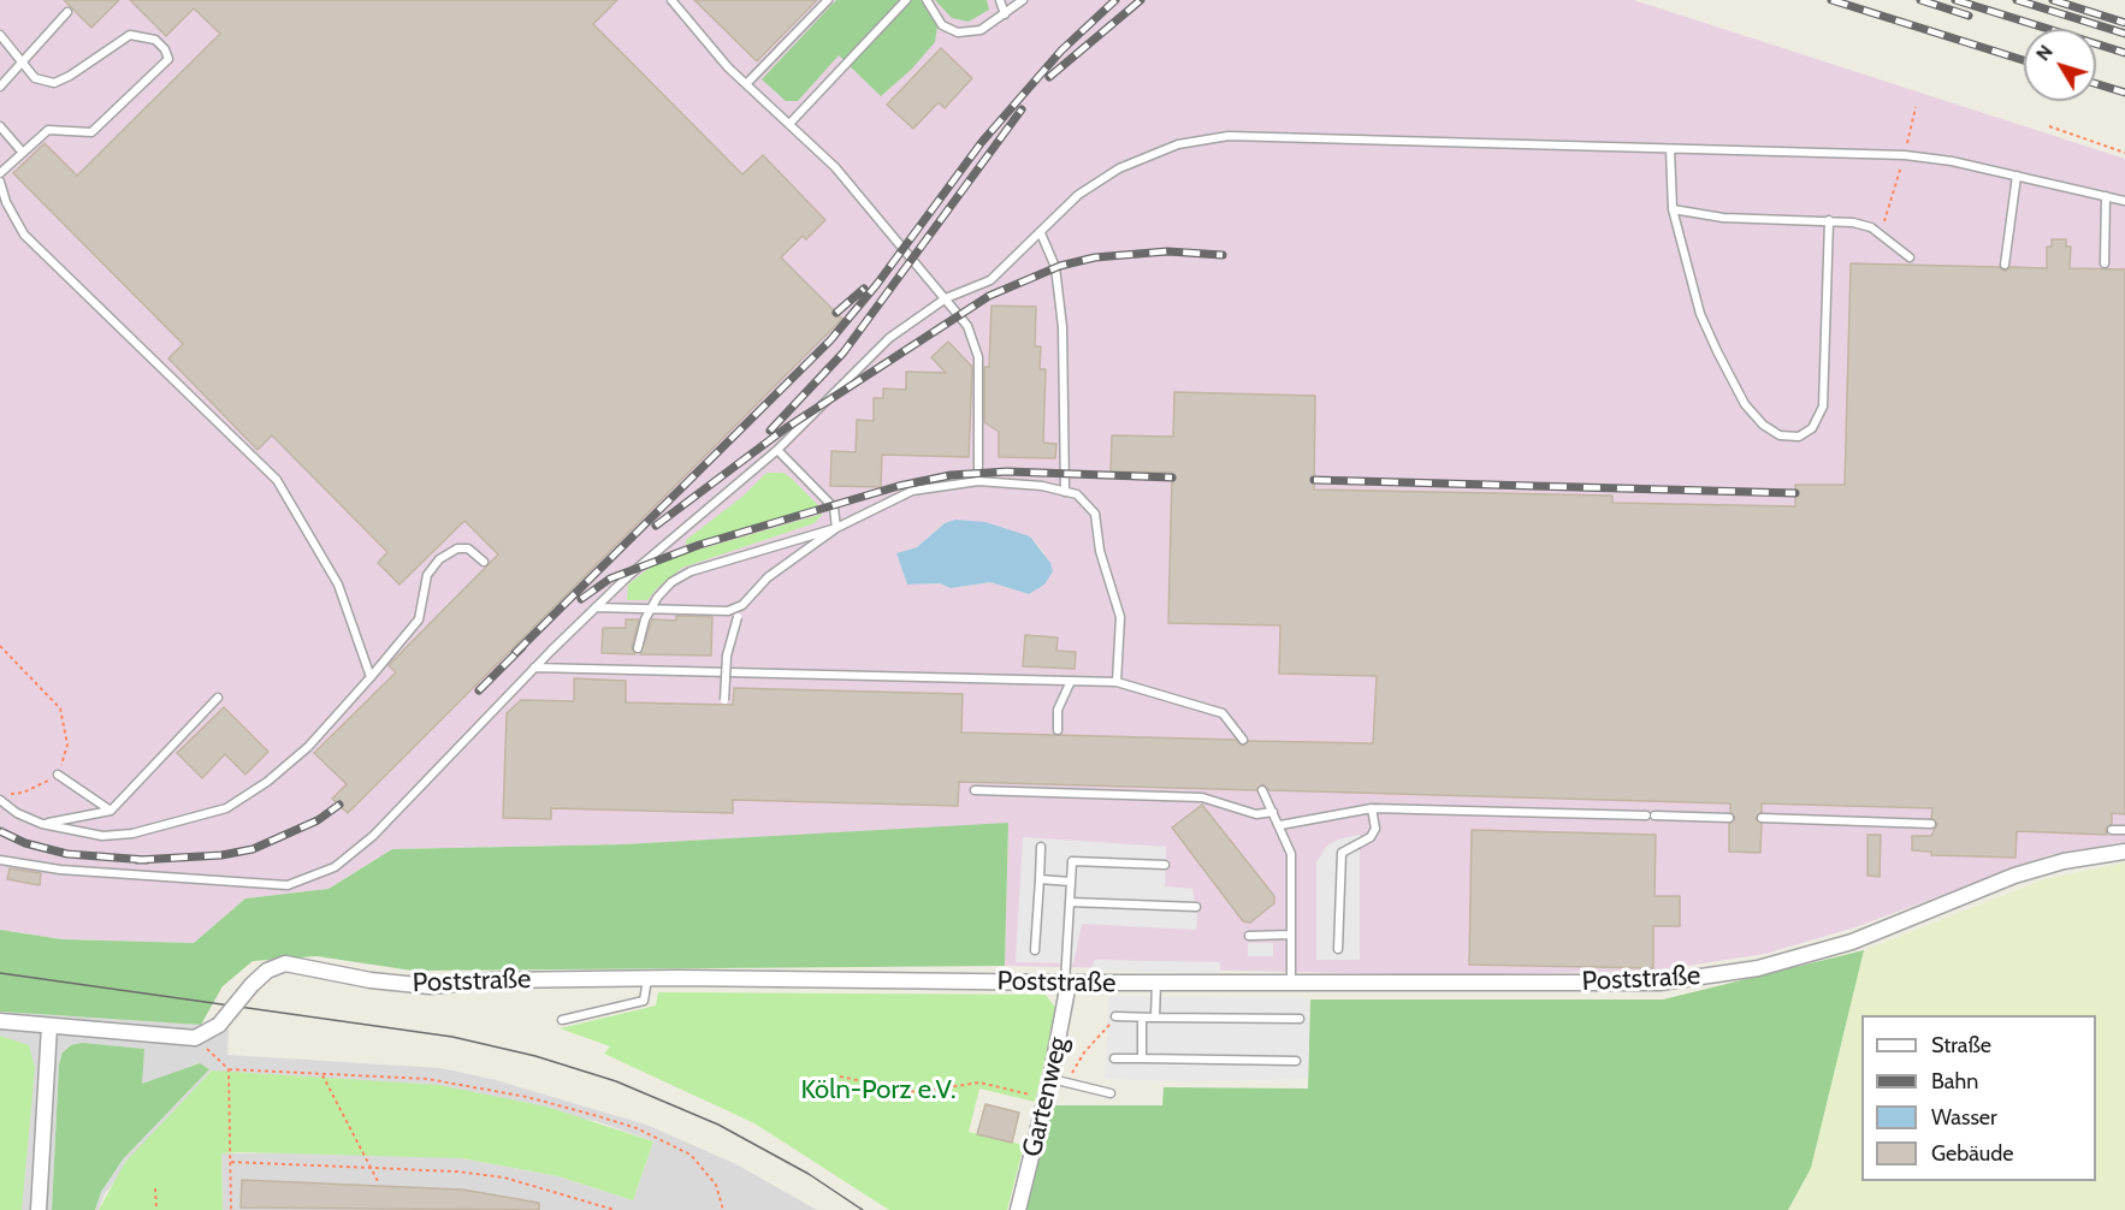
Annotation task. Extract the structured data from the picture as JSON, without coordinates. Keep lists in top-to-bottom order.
{
  "streets": {
    "street": ["Poststraße", "Gartenweg"]
  },
  "crossings": [
    ["Poststraße", "Gartenweg"]
  ],
  "parks": ["Köln-Porz e.V."],
  "legend": [
    "Straße",
    "Bahn",
    "Wasser",
    "Gebäude"
  ],
  "north": "top left"
}
